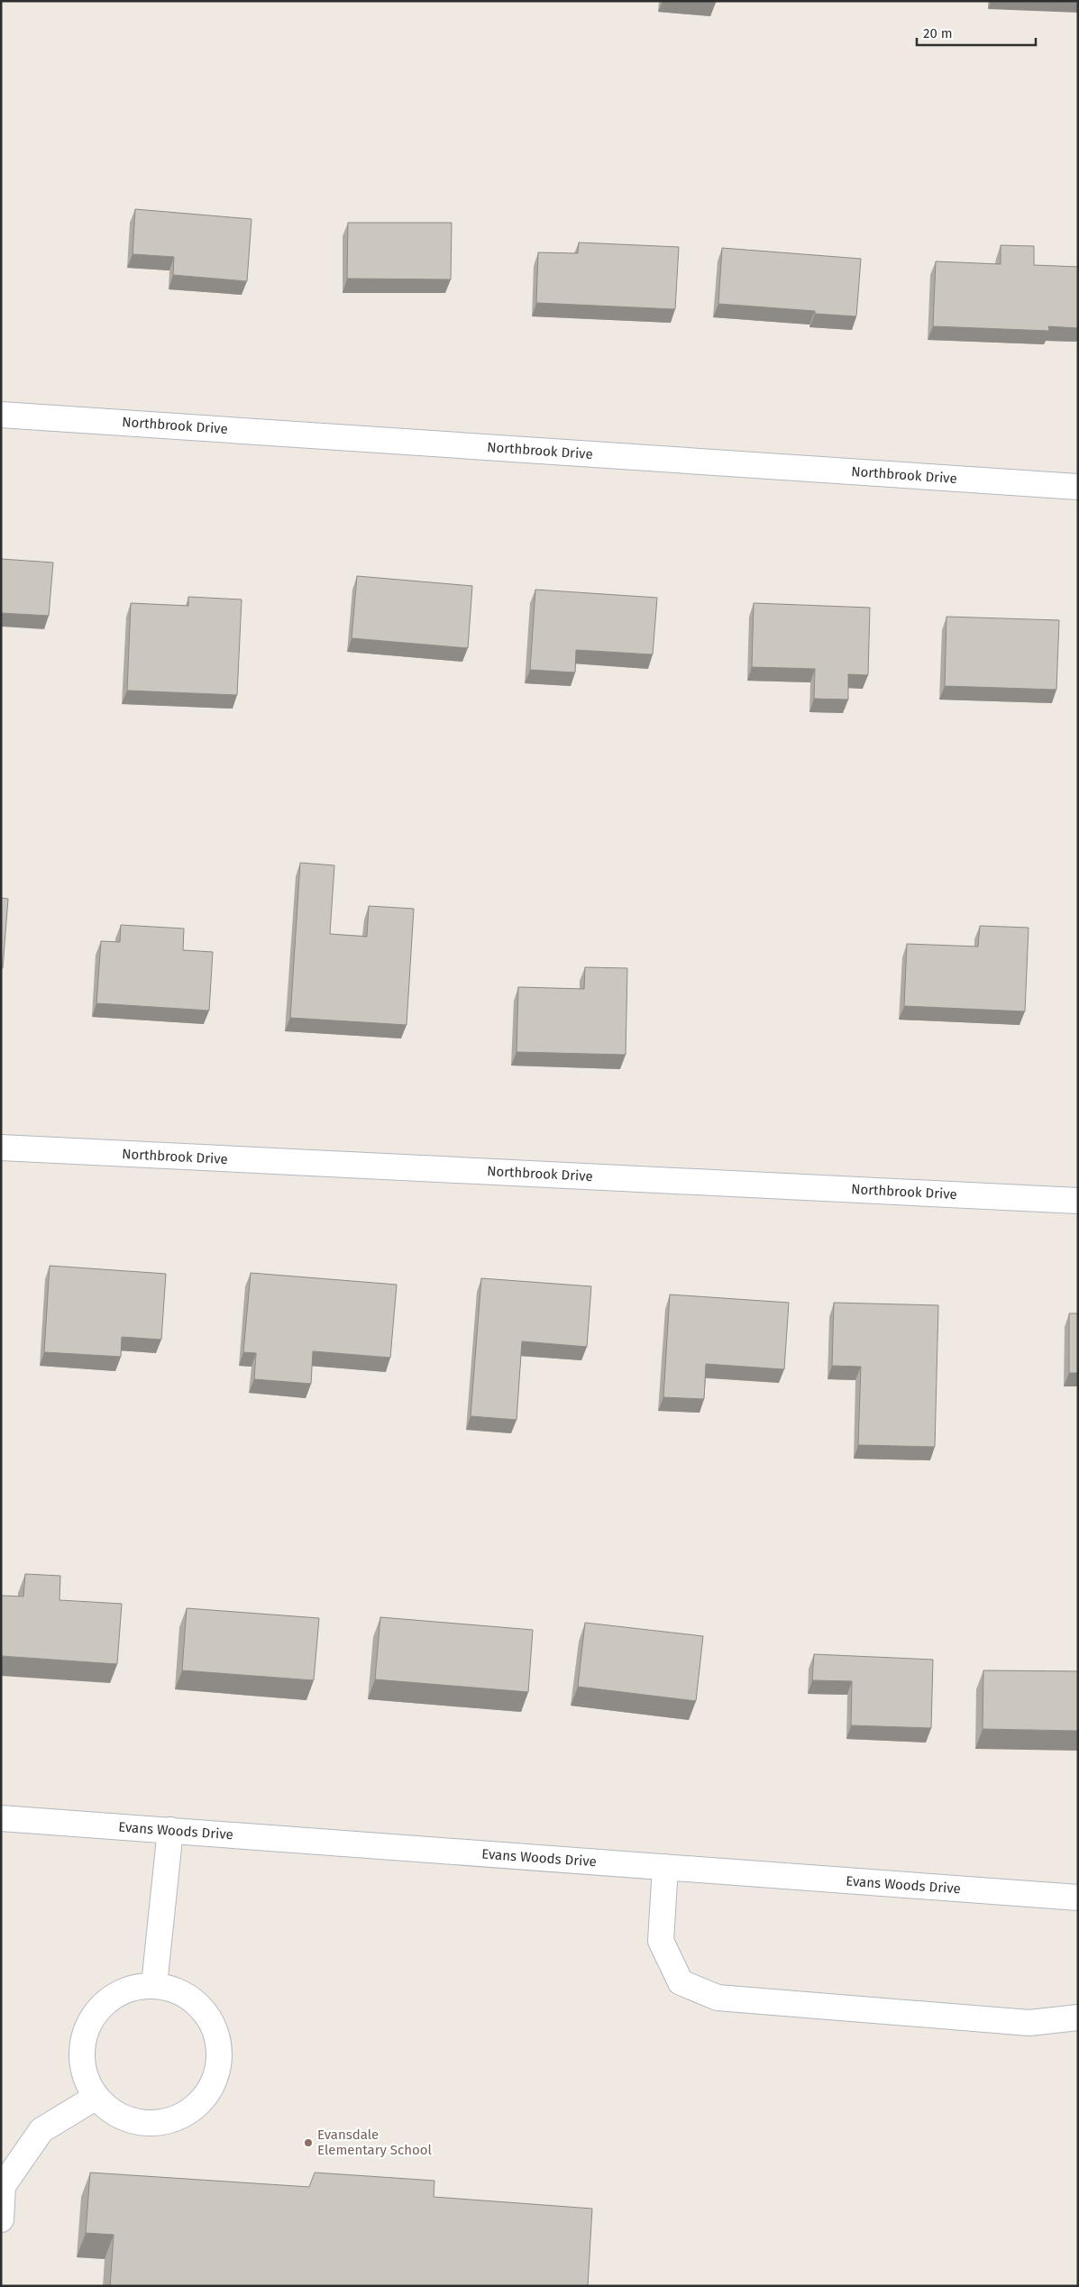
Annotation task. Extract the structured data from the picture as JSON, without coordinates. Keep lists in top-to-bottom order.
{
  "streets": {
    "street": ["Northbrook Drive", "Evans Woods Drive"]
  },
  "places": ["Evansdale Elementary School"],
  "scale_bar": "20 m"
}
